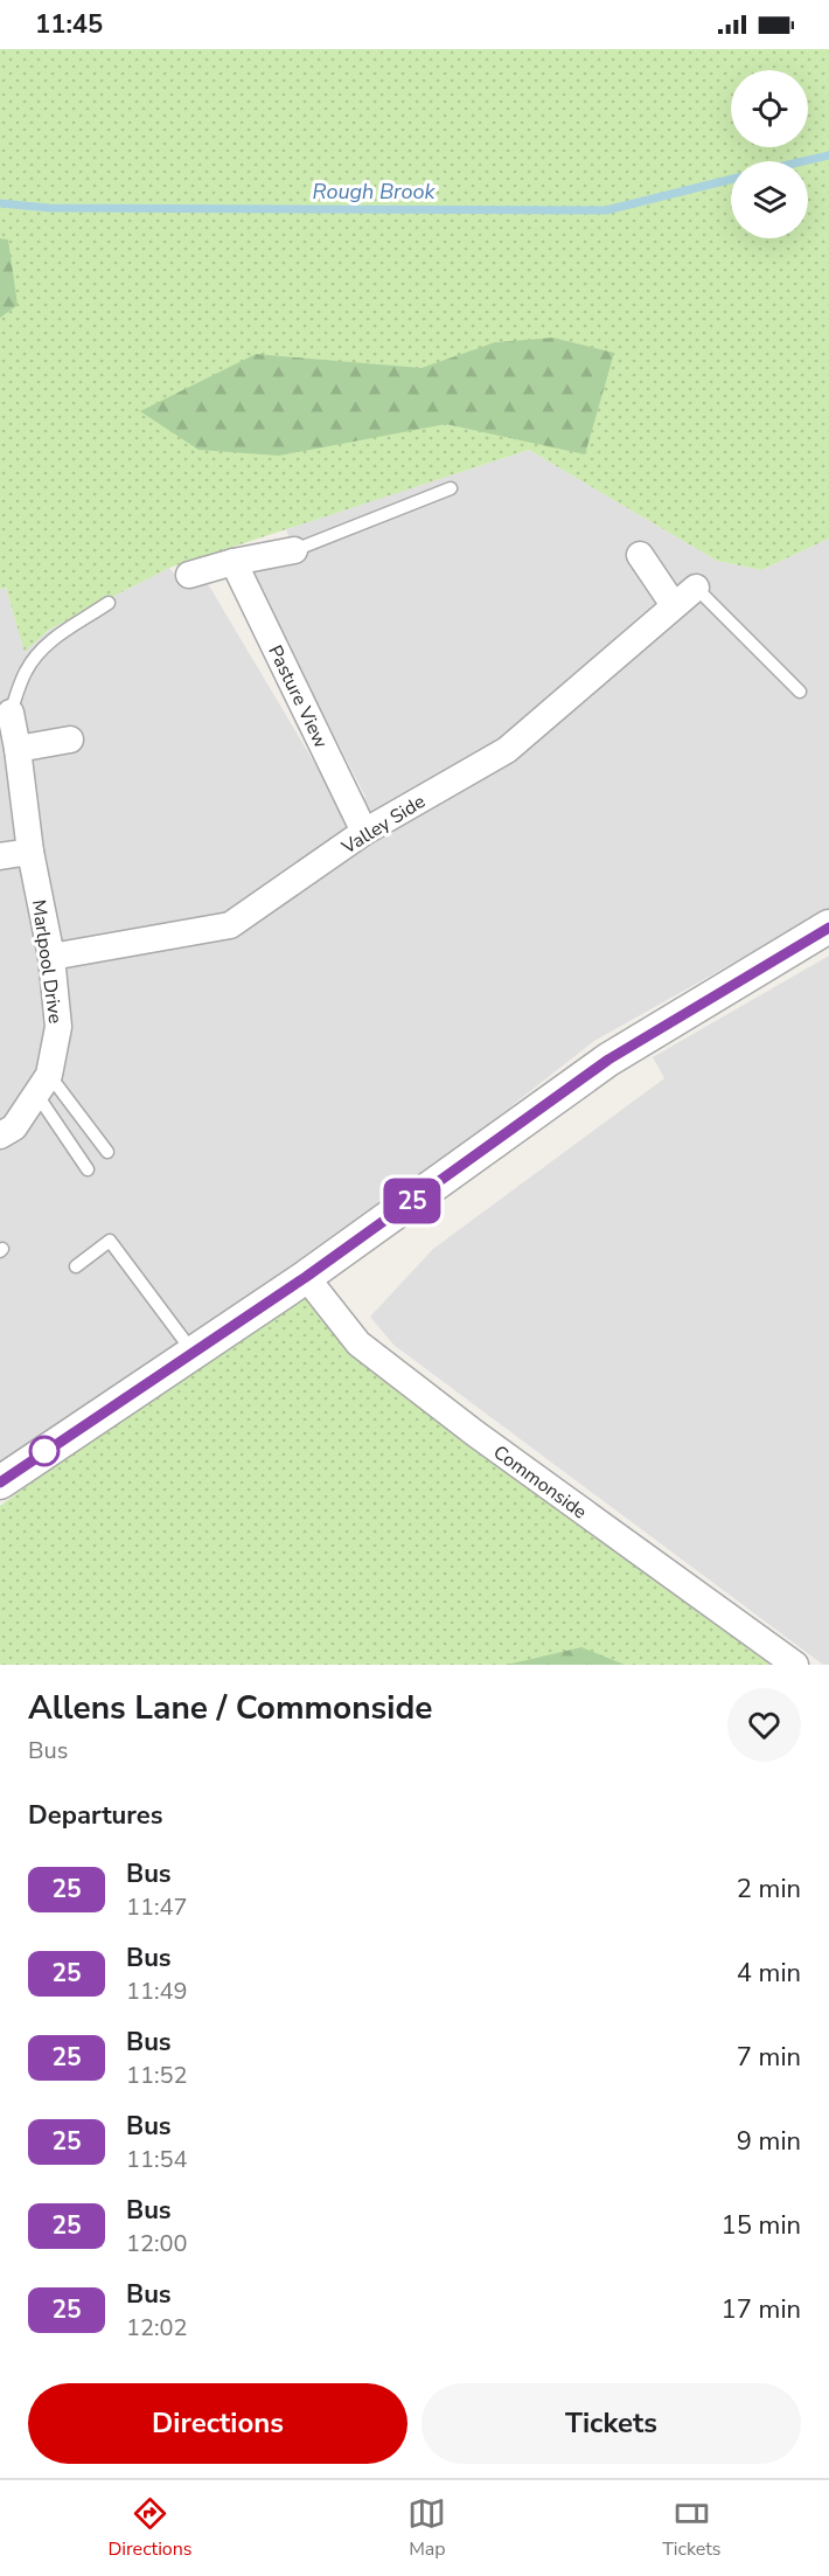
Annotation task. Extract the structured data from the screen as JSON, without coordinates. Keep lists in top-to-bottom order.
{
  "streets": {
    "street": [
      "Pasture View",
      "Valley Side",
      "Marlpool Drive",
      "Commonside"
    ]
  },
  "crossings": [
    ["Pasture View", "Valley Side"],
    ["Valley Side", "Marlpool Drive"]
  ],
  "water": ["Rough Brook"],
  "lines": ["bus line 25"],
  "page": {
    "status": "11:45",
    "on_map": "25",
    "heading": [
      ["Allens Lane / Commonside", "Bus"],
      "Departures"
    ],
    "list": [
      {
        "mark": "25",
        "name": "Bus",
        "note": "11:47",
        "value": "2 min"
      },
      {
        "mark": "25",
        "name": "Bus",
        "note": "11:49",
        "value": "4 min"
      },
      {
        "mark": "25",
        "name": "Bus",
        "note": "11:52",
        "value": "7 min"
      },
      {
        "mark": "25",
        "name": "Bus",
        "note": "11:54",
        "value": "9 min"
      },
      {
        "mark": "25",
        "name": "Bus",
        "note": "12:00",
        "value": "15 min"
      },
      {
        "mark": "25",
        "name": "Bus",
        "note": "12:02",
        "value": "17 min"
      }
    ],
    "buttons": ["Directions", "Tickets"],
    "tabs": ["Directions", "Map", "Tickets"]
  }
}
